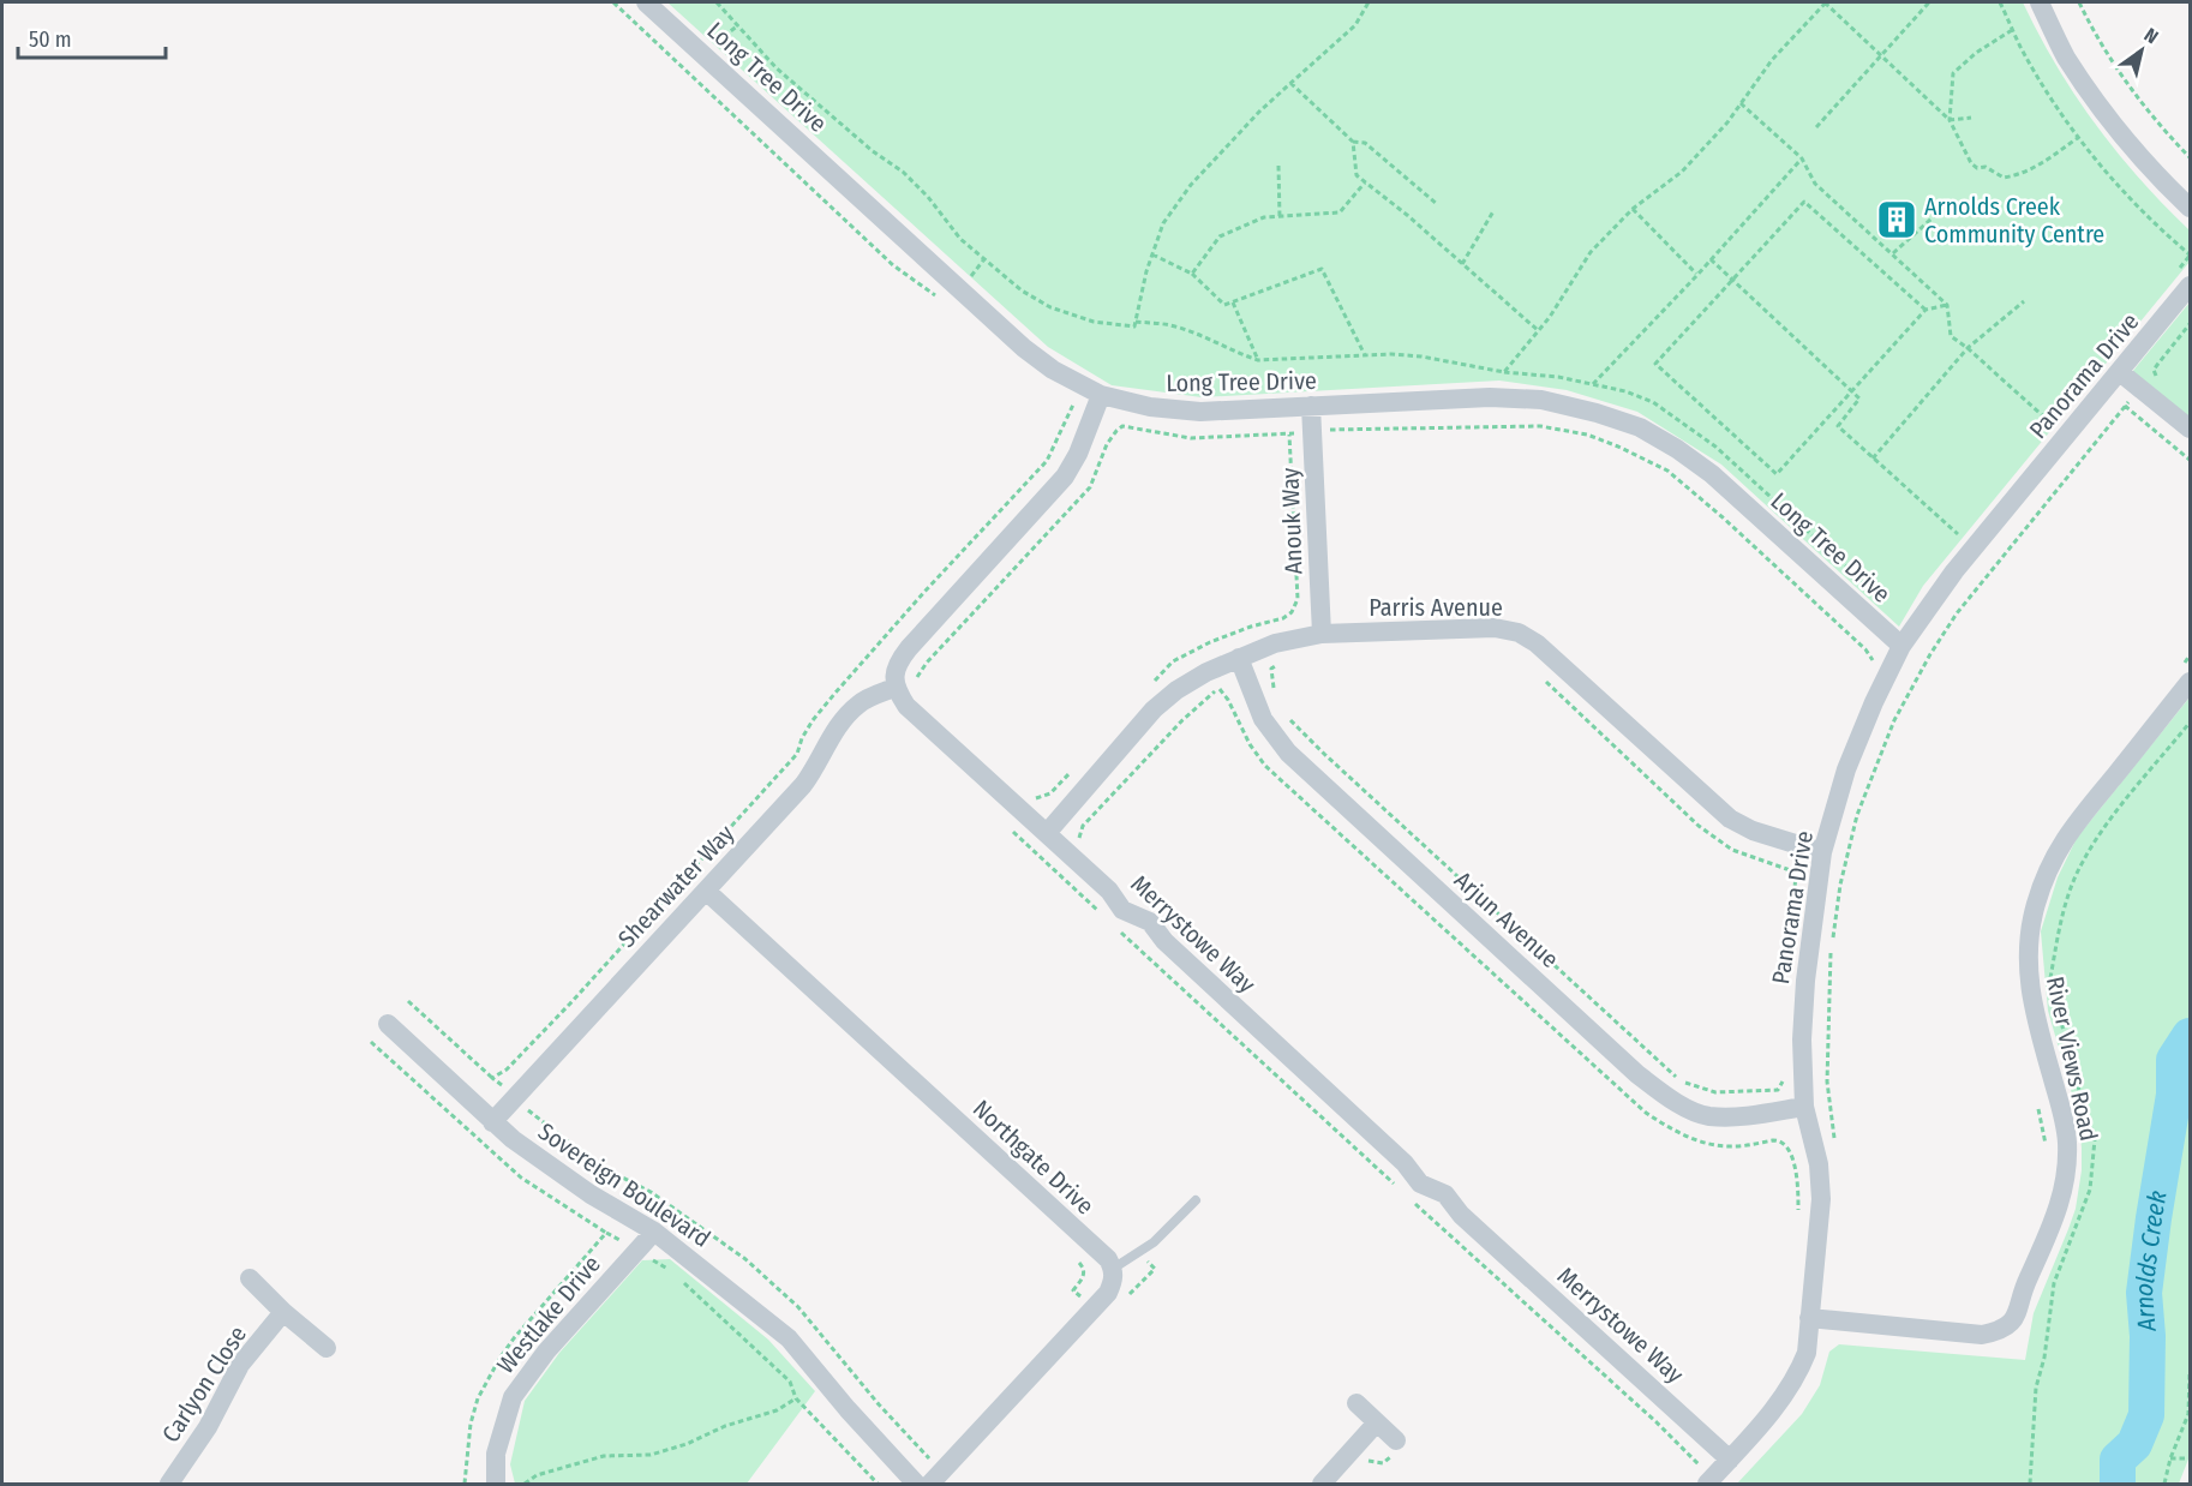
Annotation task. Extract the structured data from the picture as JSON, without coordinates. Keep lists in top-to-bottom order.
{
  "streets": {
    "street": [
      "Long Tree Drive",
      "Panorama Drive",
      "Anouk Way",
      "Parris Avenue",
      "Shearwater Way",
      "Arjun Avenue",
      "Merrystowe Way",
      "River Views Road",
      "Northgate Drive",
      "Sovereign Boulevard",
      "Westlake Drive",
      "Carlyon Close"
    ]
  },
  "crossings": [
    ["Long Tree Drive", "Panorama Drive"],
    ["Long Tree Drive", "Anouk Way"],
    ["Panorama Drive", "Parris Avenue"],
    ["Panorama Drive", "Arjun Avenue"],
    ["Panorama Drive", "Merrystowe Way"],
    ["Panorama Drive", "River Views Road"],
    ["Anouk Way", "Parris Avenue"],
    ["Parris Avenue", "Arjun Avenue"],
    ["Parris Avenue", "Merrystowe Way"],
    ["Shearwater Way", "Merrystowe Way"],
    ["Shearwater Way", "Northgate Drive"],
    ["Shearwater Way", "Sovereign Boulevard"],
    ["Sovereign Boulevard", "Westlake Drive"]
  ],
  "water": ["Arnolds Creek"],
  "places": {
    "building": ["Arnolds Creek Community Centre"]
  },
  "scale_bar": "50 m",
  "north": "top right"
}
